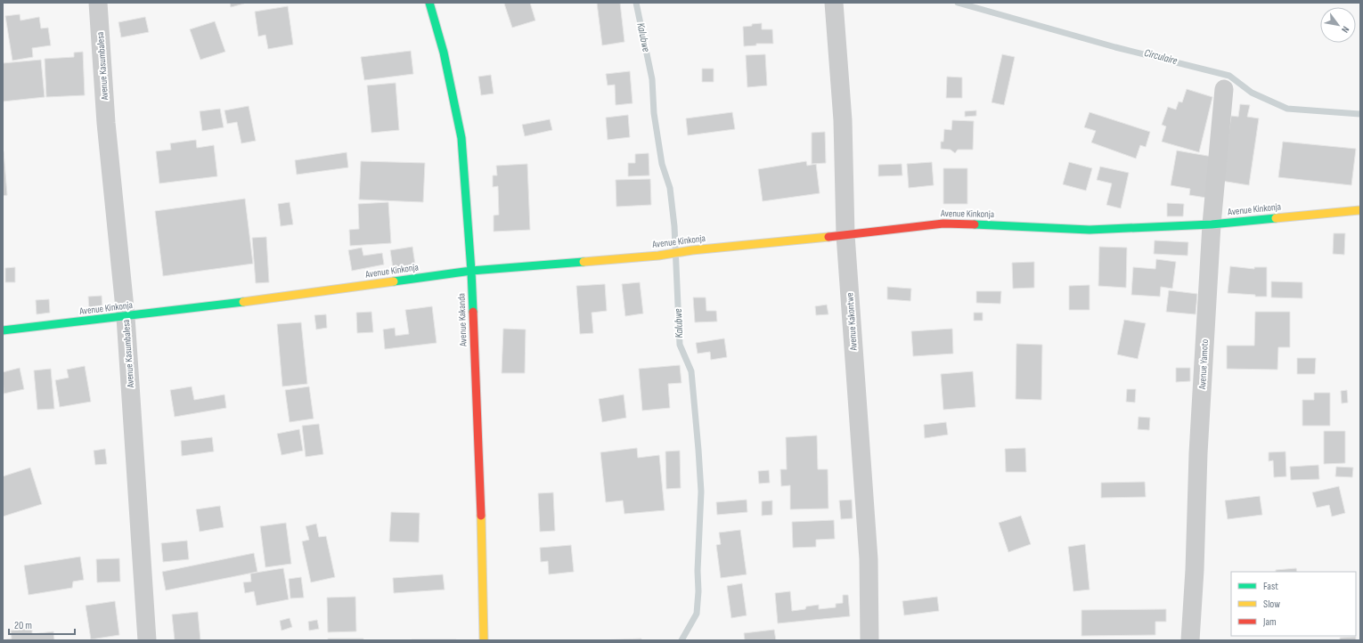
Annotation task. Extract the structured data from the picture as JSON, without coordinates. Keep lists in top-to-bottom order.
{
  "streets": {
    "street": [
      "Avenue Kasumbalesa",
      "Avenue Kinkonja",
      "Avenue Kakanda",
      "Avenue Kakontwe",
      "Avenue Yamoto"
    ]
  },
  "crossings": [
    ["Avenue Kasumbalesa", "Avenue Kinkonja"],
    ["Avenue Kinkonja", "Avenue Kakanda"],
    ["Avenue Kinkonja", "Avenue Kakontwe"],
    ["Avenue Kinkonja", "Avenue Yamoto"]
  ],
  "water": ["Kalubwe", "Circulaire"],
  "legend": ["Fast", "Slow", "Jam"],
  "scale_bar": "20 m",
  "north": "bottom right"
}
